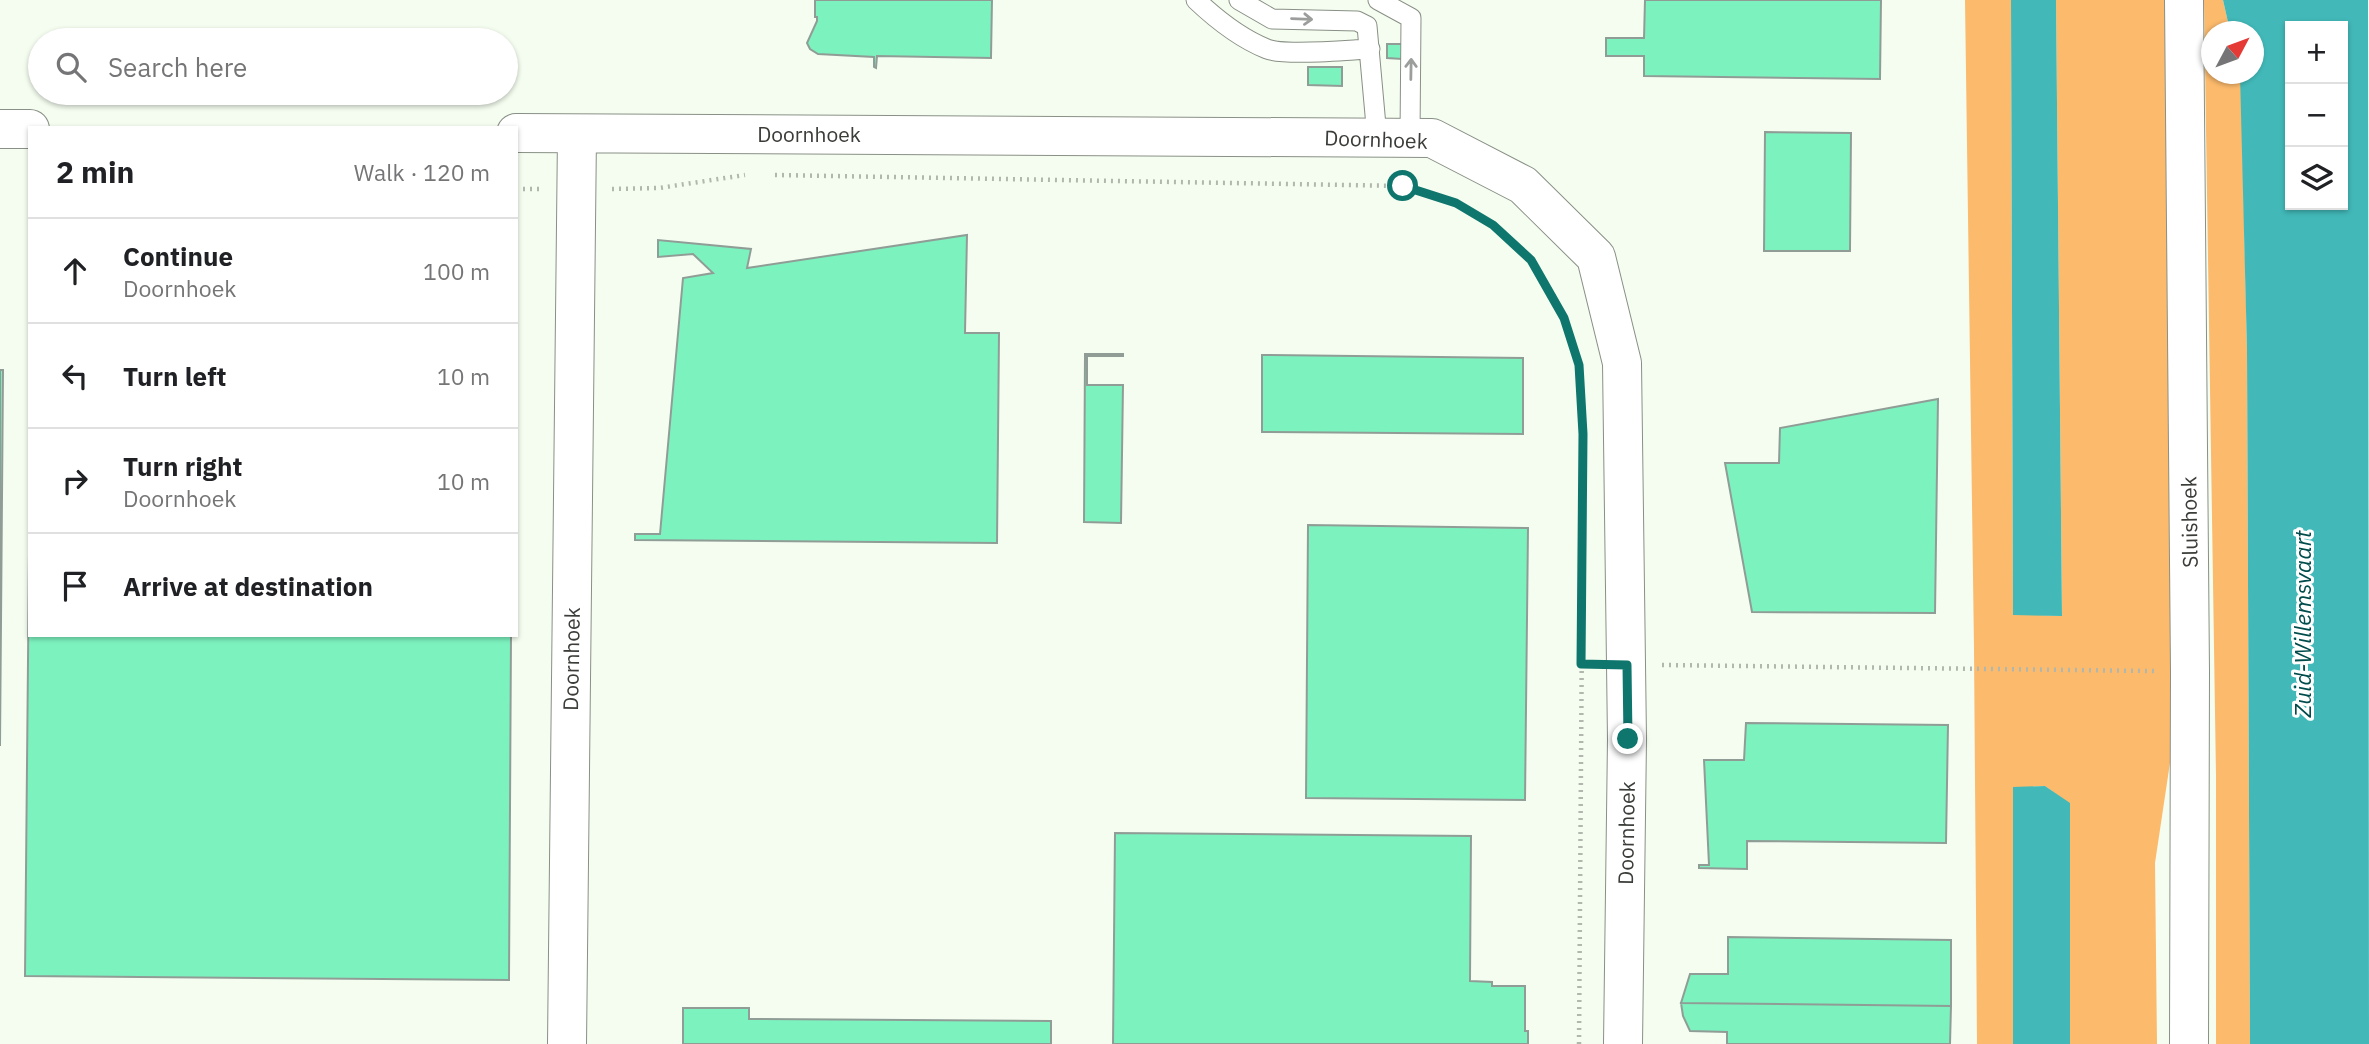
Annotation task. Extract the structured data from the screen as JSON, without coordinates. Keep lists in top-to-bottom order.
{
  "streets": {
    "street": ["Doornhoek", "Sluishoek"]
  },
  "water": ["Zuid-Willemsvaart"],
  "north": "top right",
  "page": {
    "map_buttons": ["+", "−"],
    "search": "Search here",
    "heading": ["2 min", "Walk · 120 m"],
    "list": [
      ["Continue", "Doornhoek", "100 m"],
      ["Turn left", "10 m"],
      ["Turn right", "Doornhoek", "10 m"],
      "Arrive at destination"
    ]
  }
}
